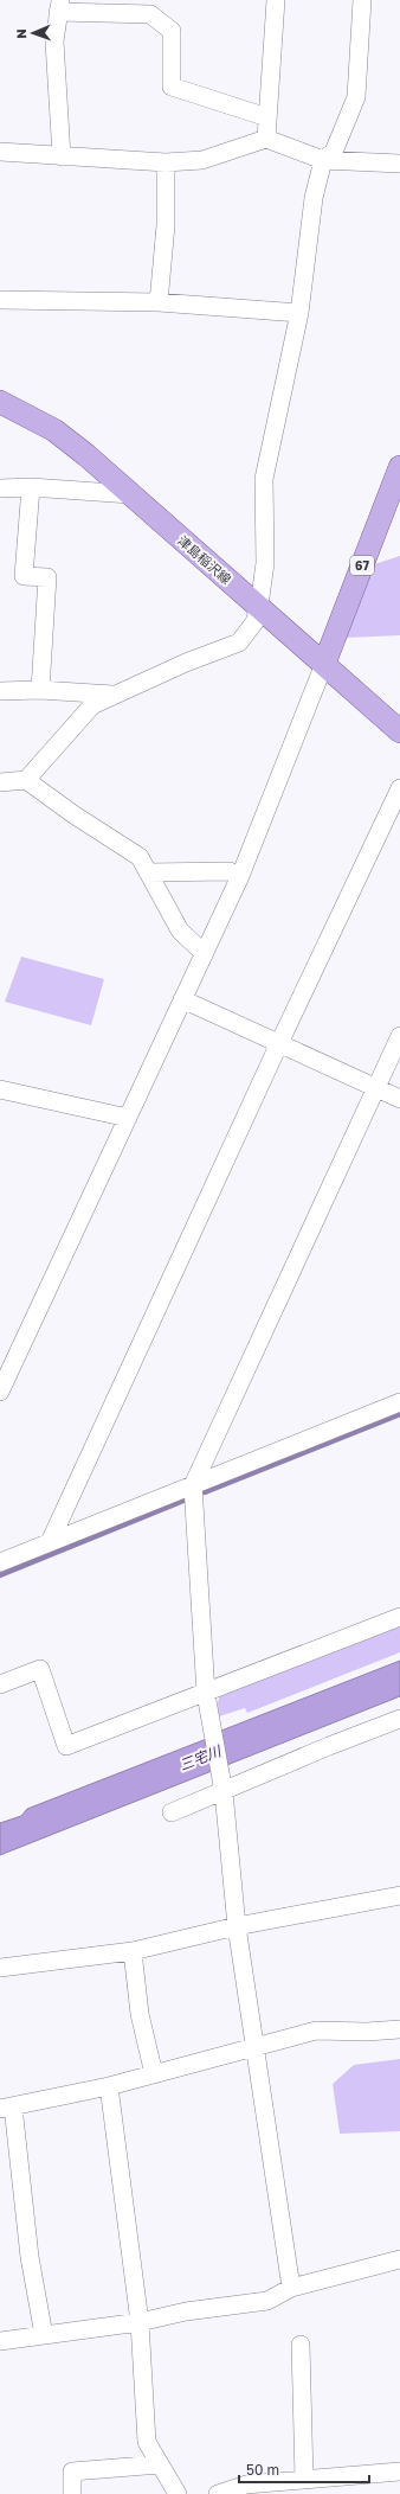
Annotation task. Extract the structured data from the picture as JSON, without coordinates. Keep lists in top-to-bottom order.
{
  "streets": {
    "main road": ["津島稲沢線", "67"]
  },
  "crossings": [
    ["津島稲沢線", "67"]
  ],
  "water": ["三宅川"],
  "scale_bar": "50 m",
  "north": "left"
}
